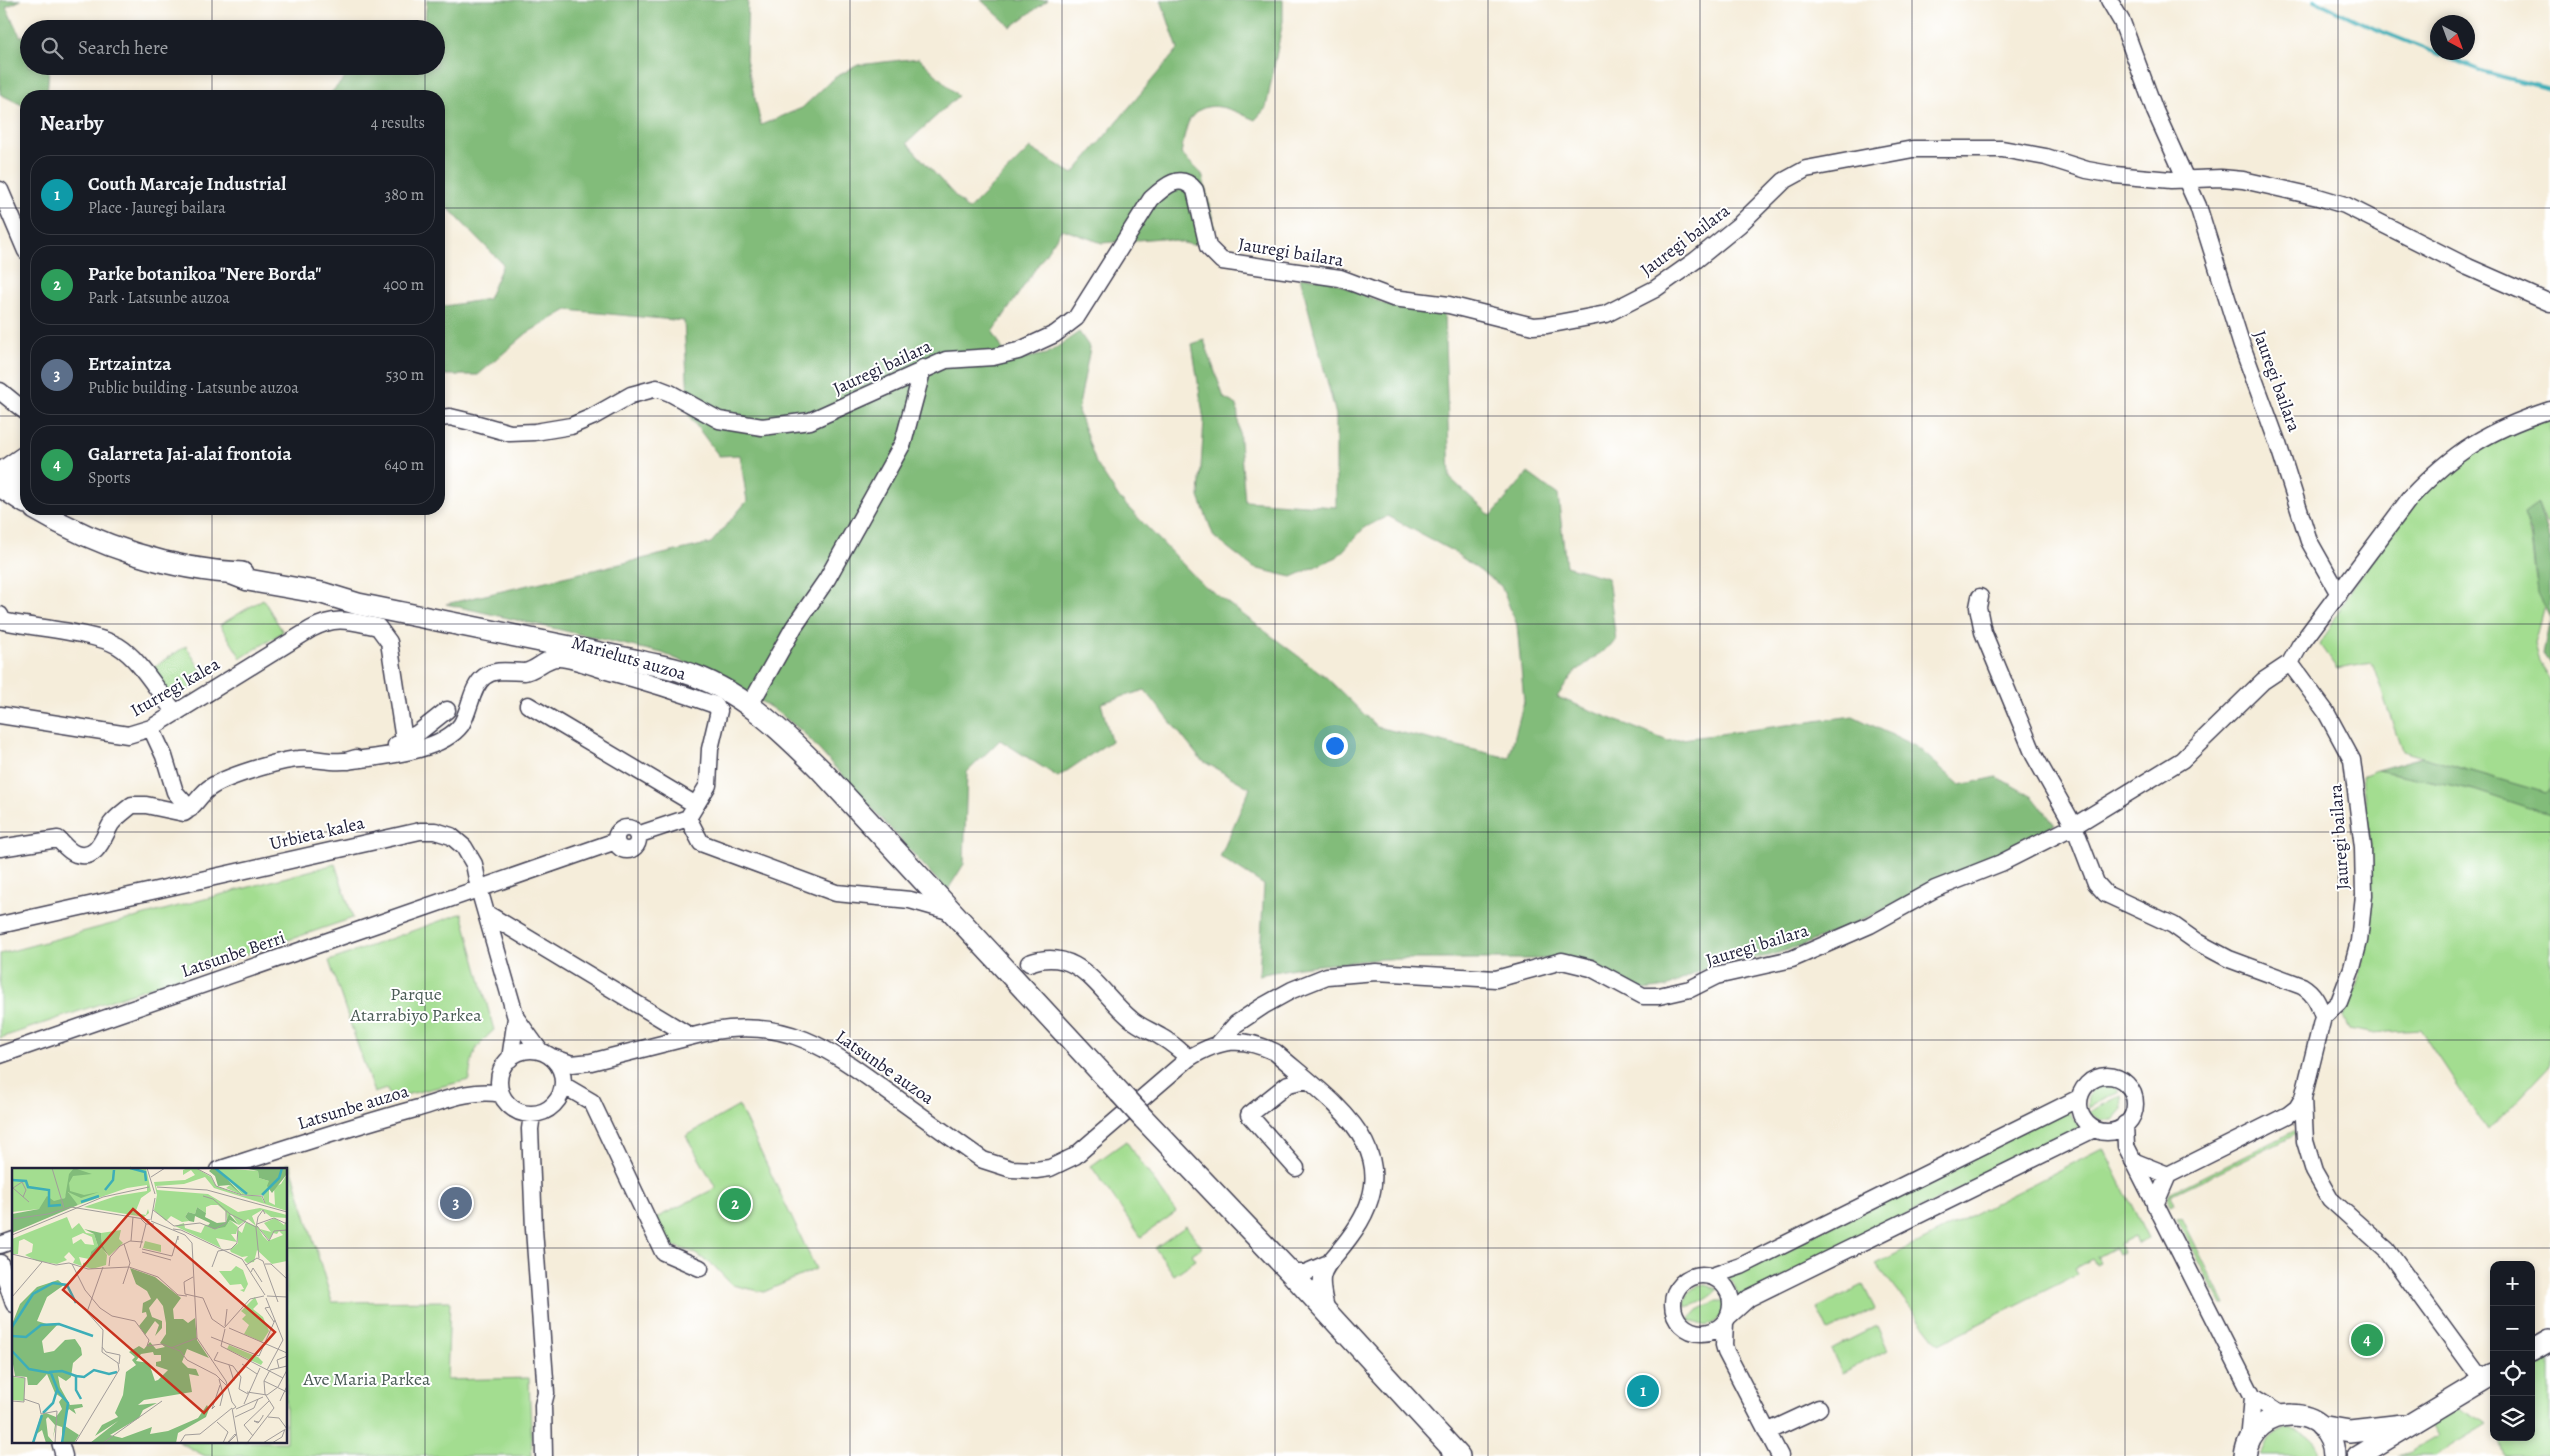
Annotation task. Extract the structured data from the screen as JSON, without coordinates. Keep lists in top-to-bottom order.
{
  "streets": {
    "street": [
      "Jauregi bailara",
      "Marieluts auzoa",
      "Iturregi kalea",
      "Urbieta kalea",
      "Latsunbe Berri",
      "Latsunbe auzoa"
    ]
  },
  "crossings": [
    ["Jauregi bailara", "Latsunbe auzoa"],
    ["Urbieta kalea", "Latsunbe Berri"],
    ["Urbieta kalea", "Latsunbe auzoa"]
  ],
  "parks": ["Parque Atarrabiyo Parkea", "Ave Maria Parkea"],
  "north": "bottom right",
  "page": {
    "search": "Search here",
    "heading": ["Nearby", "4 results"],
    "list": [
      {
        "mark": "1",
        "name": "Couth Marcaje Industrial",
        "note": "Place · Jauregi bailara",
        "value": "380 m"
      },
      {
        "mark": "2",
        "name": "Parke botanikoa \"Nere Borda\"",
        "note": "Park · Latsunbe auzoa",
        "value": "400 m"
      },
      {
        "mark": "3",
        "name": "Ertzaintza",
        "note": "Public building · Latsunbe auzoa",
        "value": "530 m"
      },
      {
        "mark": "4",
        "name": "Galarreta Jai-alai frontoia",
        "note": "Sports",
        "value": "640 m"
      }
    ],
    "pins": [
      "3",
      "2",
      "4",
      "1"
    ],
    "map_buttons": ["+", "−"]
  }
}
